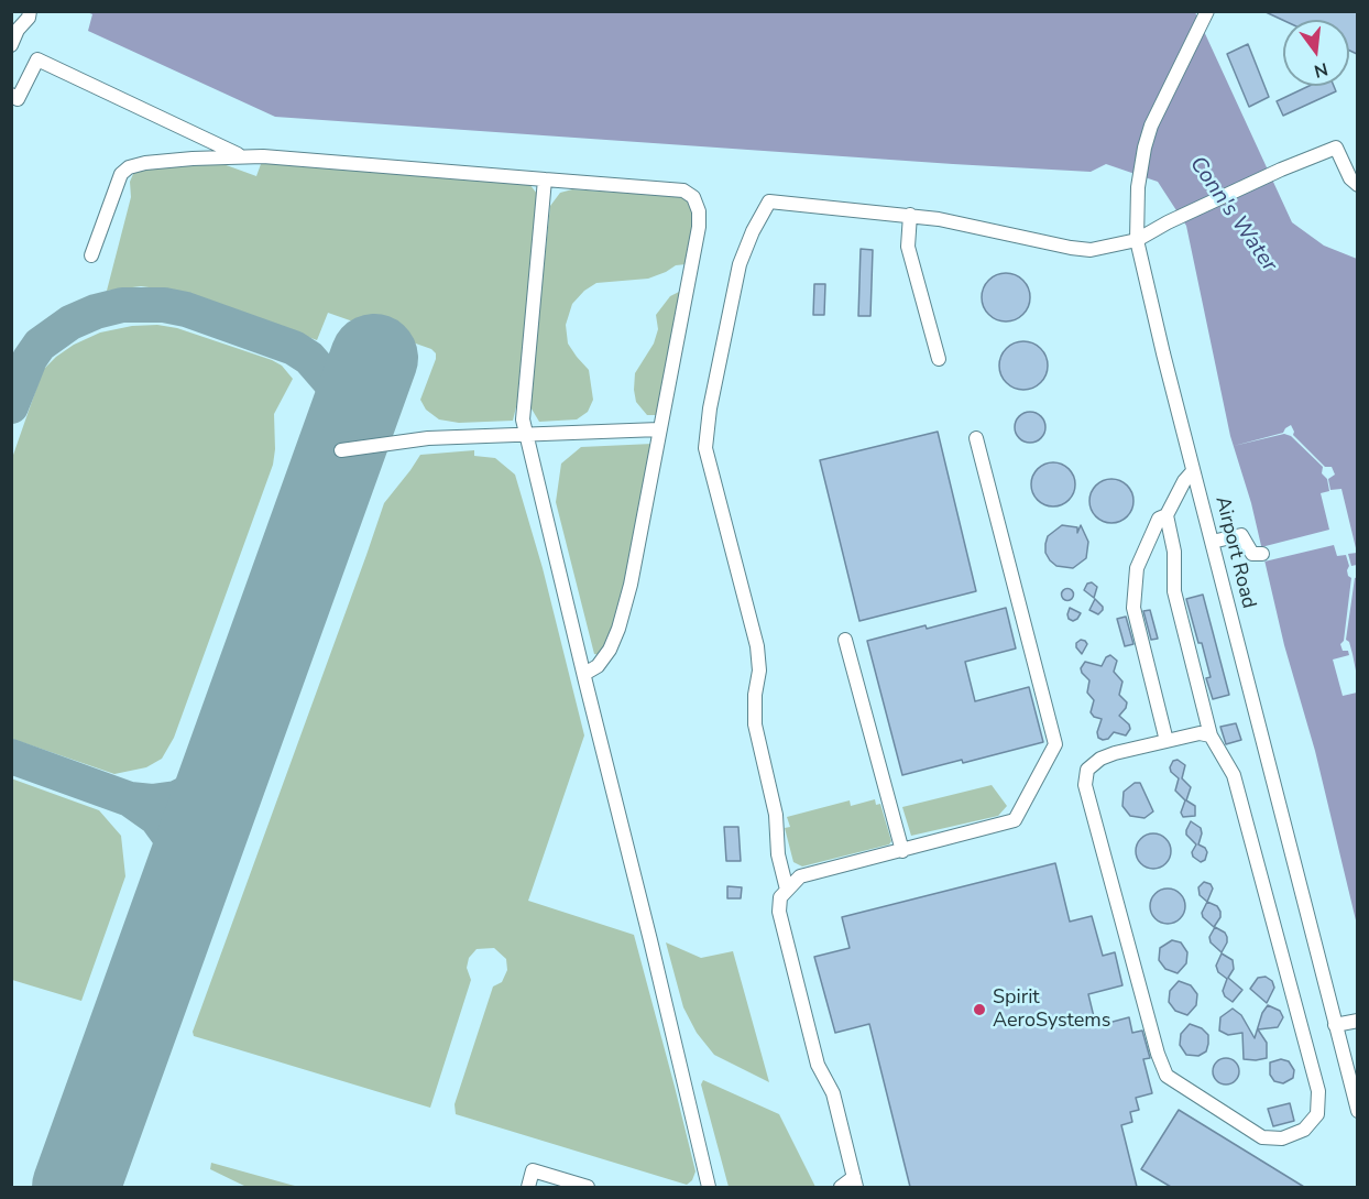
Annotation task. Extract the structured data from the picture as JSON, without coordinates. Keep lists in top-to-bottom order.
{
  "streets": {
    "street": ["Airport Road"]
  },
  "water": ["Conn's Water"],
  "places": ["Spirit AeroSystems"],
  "north": "bottom"
}
